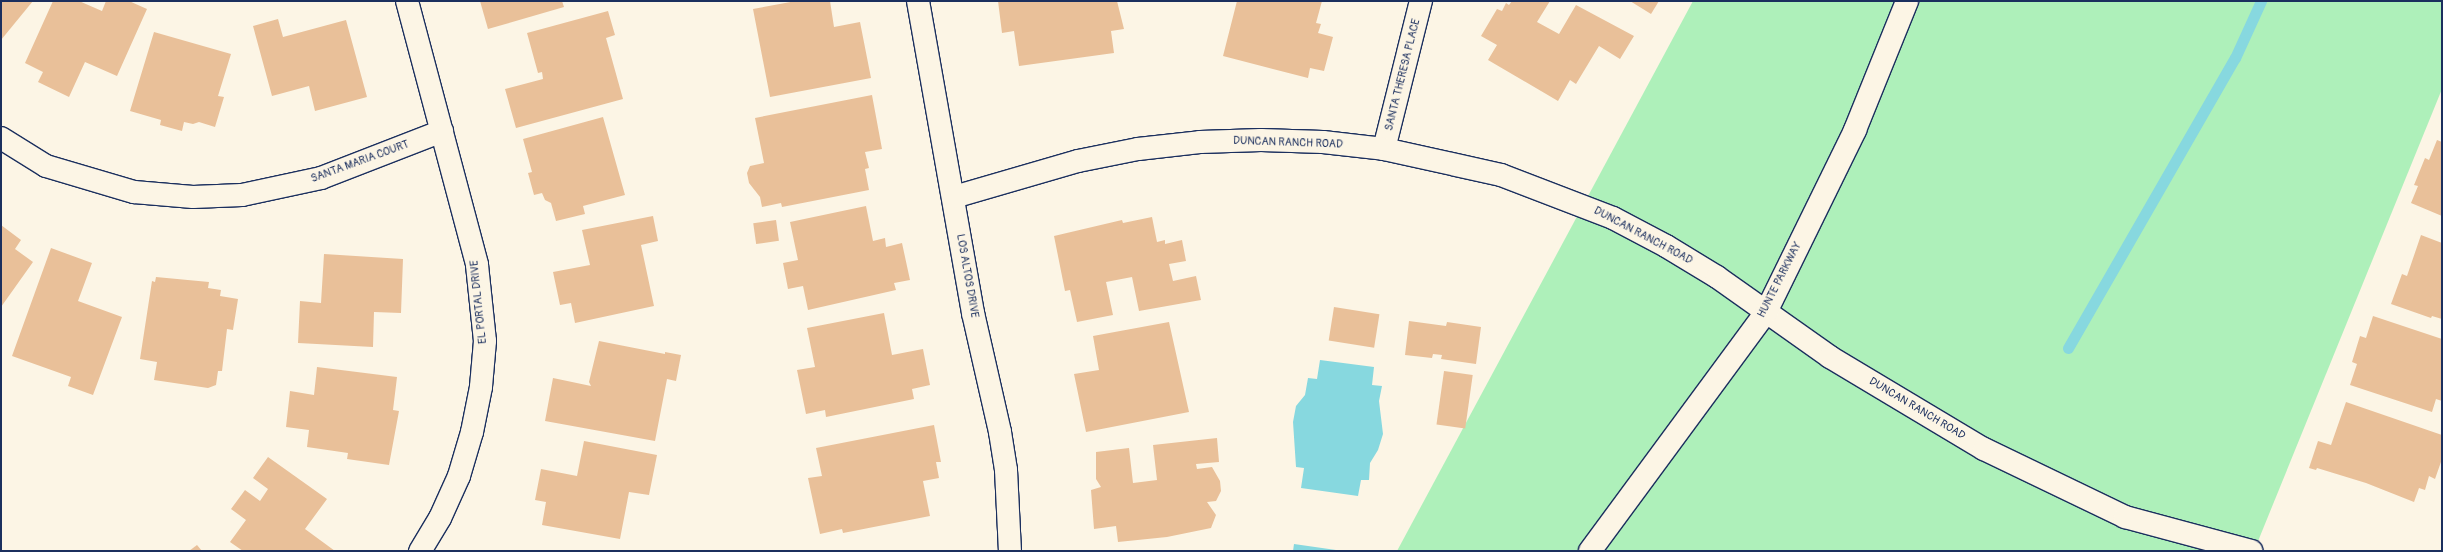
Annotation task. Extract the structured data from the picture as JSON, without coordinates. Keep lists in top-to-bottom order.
{
  "streets": {
    "street": [
      "SANTA THERESA PLACE",
      "DUNCAN RANCH ROAD",
      "SANTA MARIA COURT",
      "LOS ALTOS DRIVE",
      "HUNTE PARKWAY",
      "EL PORTAL DRIVE"
    ]
  },
  "crossings": [
    ["SANTA THERESA PLACE", "DUNCAN RANCH ROAD"],
    ["DUNCAN RANCH ROAD", "LOS ALTOS DRIVE"],
    ["DUNCAN RANCH ROAD", "HUNTE PARKWAY"],
    ["SANTA MARIA COURT", "EL PORTAL DRIVE"]
  ]
}
